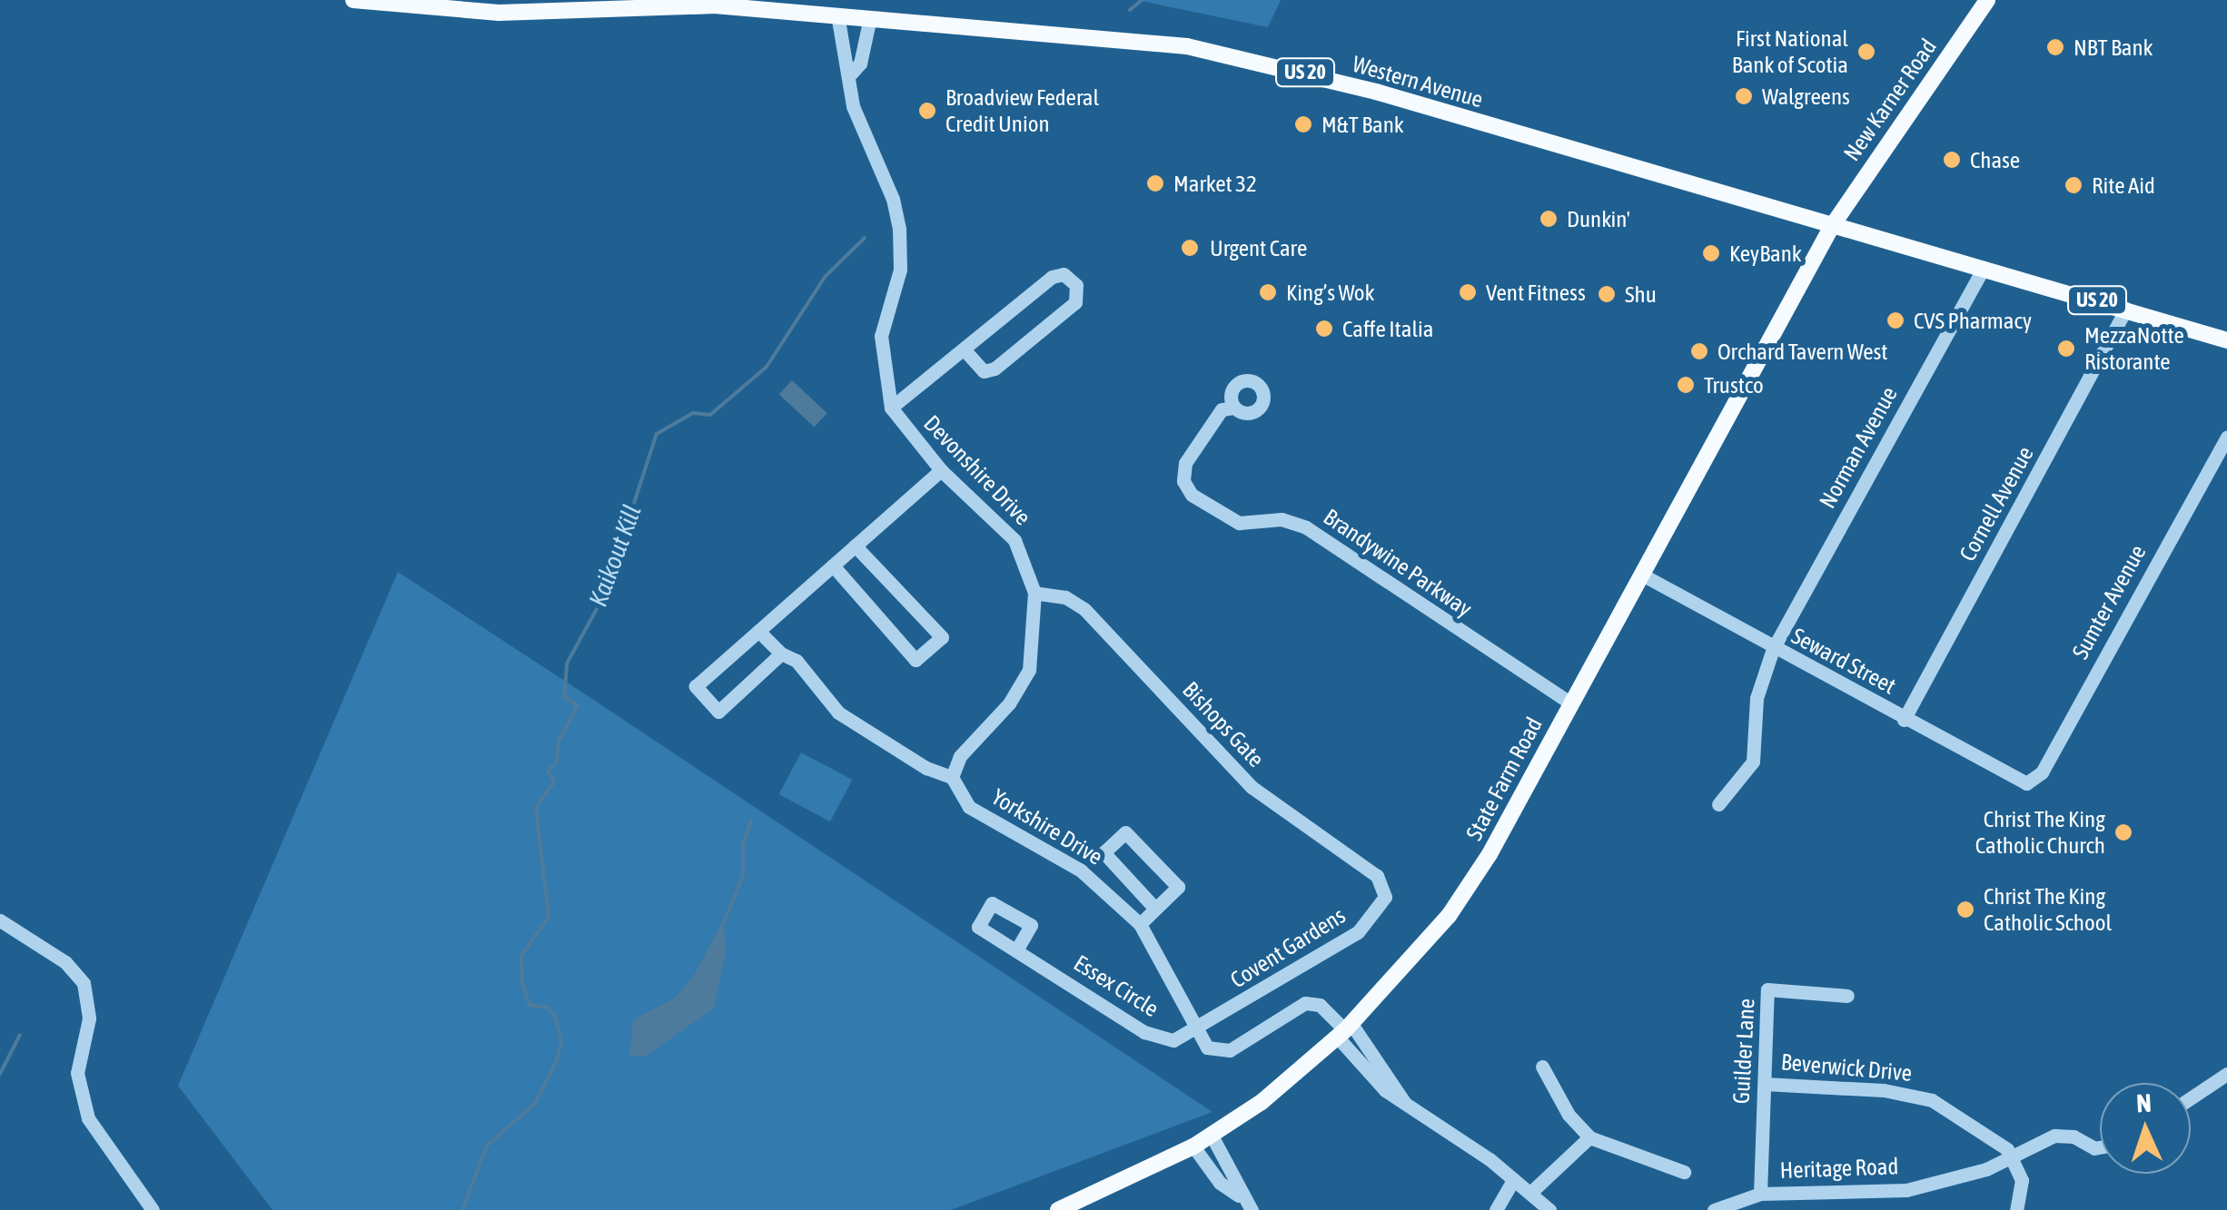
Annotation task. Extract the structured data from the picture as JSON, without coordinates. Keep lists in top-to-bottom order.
{
  "streets": {
    "main road": [
      "US 20",
      "Western Avenue",
      "New Karner Road",
      "State Farm Road"
    ],
    "street": [
      "Norman Avenue",
      "Devonshire Drive",
      "Cornell Avenue",
      "Brandywine Parkway",
      "Sumter Avenue",
      "Seward Street",
      "Bishops Gate",
      "Yorkshire Drive",
      "Covent Gardens",
      "Essex Circle",
      "Guilder Lane",
      "Beverwick Drive",
      "Heritage Road"
    ]
  },
  "crossings": [
    ["Western Avenue", "New Karner Road"],
    ["Western Avenue", "Norman Avenue"],
    ["Western Avenue", "Cornell Avenue"],
    ["Western Avenue", "State Farm Road"],
    ["New Karner Road", "State Farm Road"],
    ["Norman Avenue", "Seward Street"],
    ["Devonshire Drive", "Bishops Gate"],
    ["Devonshire Drive", "Yorkshire Drive"],
    ["Cornell Avenue", "Seward Street"],
    ["Brandywine Parkway", "State Farm Road"],
    ["Sumter Avenue", "Seward Street"],
    ["Seward Street", "State Farm Road"],
    ["Bishops Gate", "Covent Gardens"],
    ["Yorkshire Drive", "Covent Gardens"],
    ["Yorkshire Drive", "Essex Circle"],
    ["Covent Gardens", "Essex Circle"],
    ["Guilder Lane", "Beverwick Drive"],
    ["Guilder Lane", "Heritage Road"],
    ["Beverwick Drive", "Heritage Road"]
  ],
  "water": ["Kaikout Kill"],
  "places": [
    "NBT Bank",
    "First National Bank of Scotia",
    "Walgreens",
    "Broadview Federal Credit Union",
    "M&T Bank",
    "Chase",
    "Market 32",
    "Rite Aid",
    "Dunkin'",
    "Urgent Care",
    "KeyBank",
    "King’s Wok",
    "Vent Fitness",
    "Shu",
    "CVS Pharmacy",
    "Caffe Italia",
    "MezzaNotte Ristorante",
    "Orchard Tavern West",
    "Trustco",
    "Christ The King Catholic Church",
    "Christ The King Catholic School"
  ],
  "north": "top"
}
